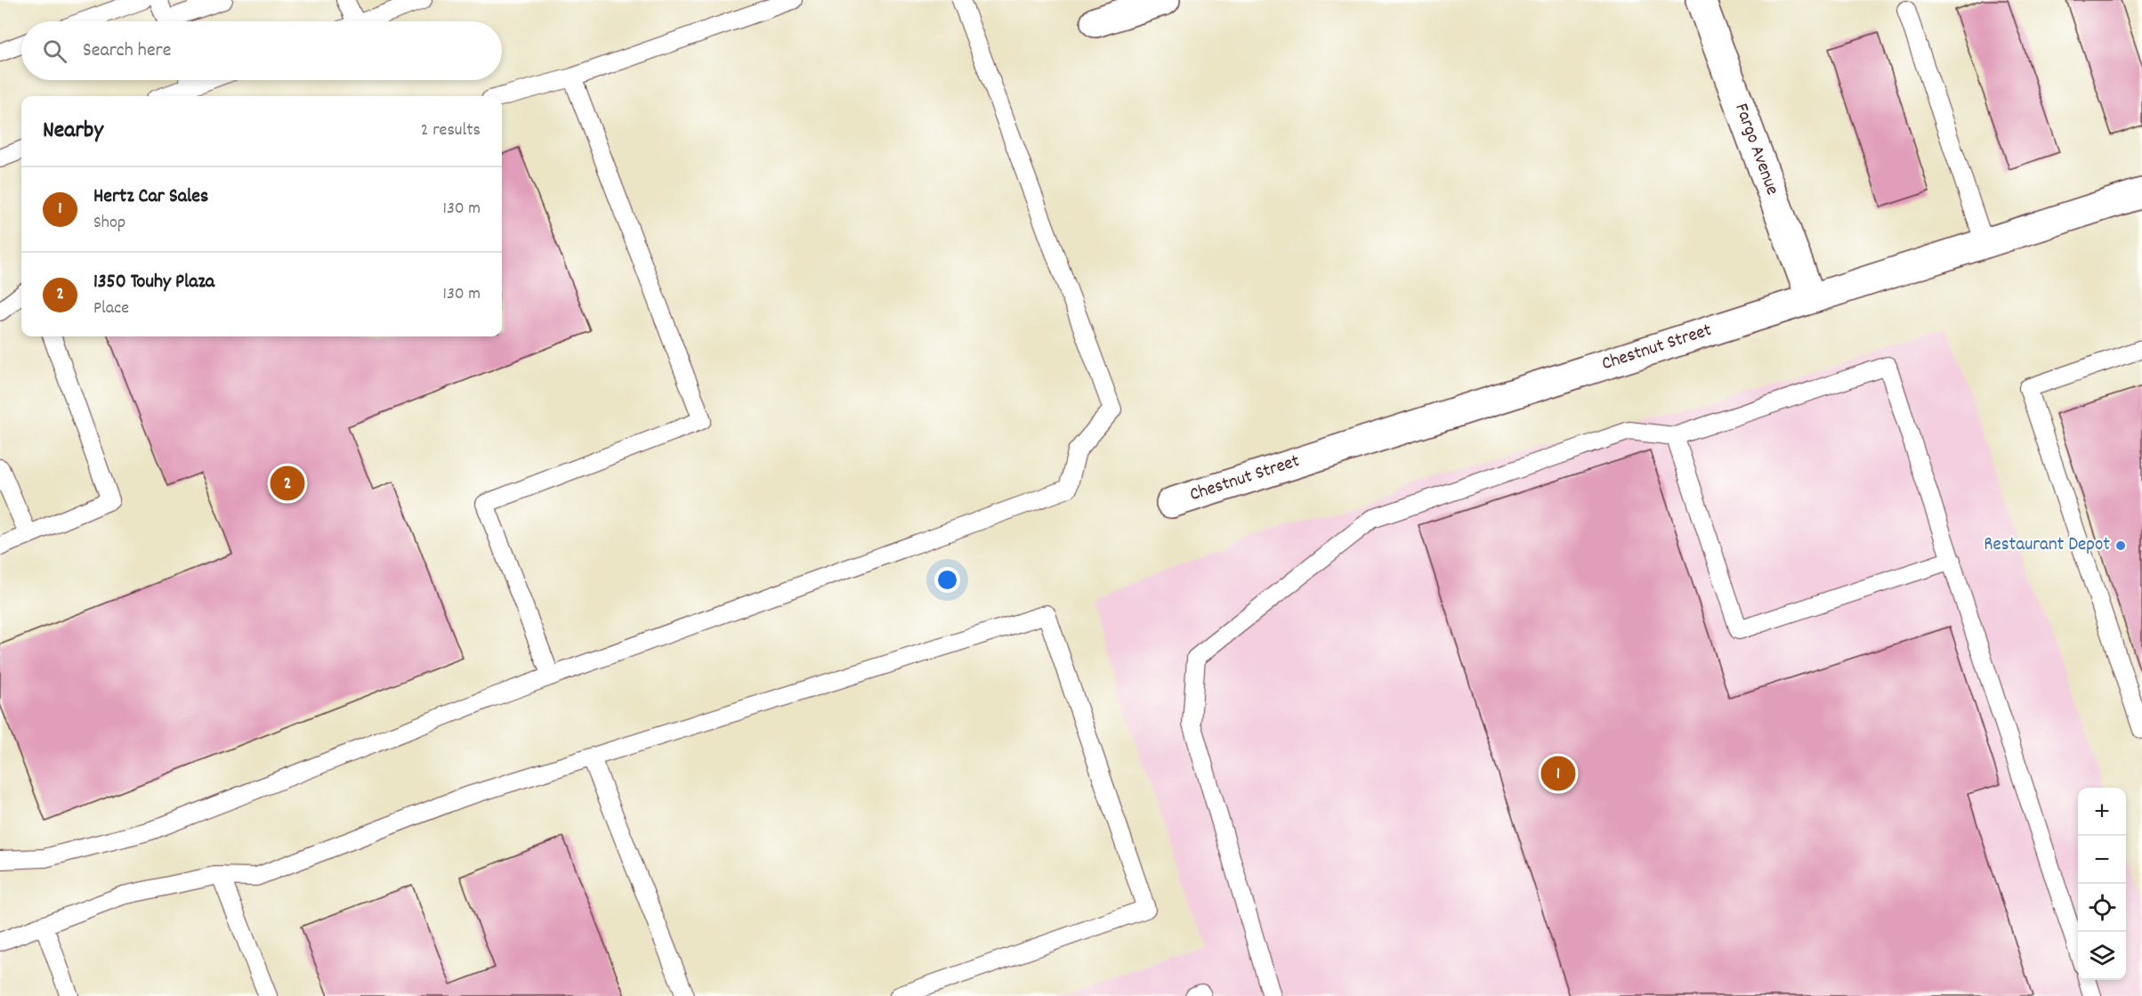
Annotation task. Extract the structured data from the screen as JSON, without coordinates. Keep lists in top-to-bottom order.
{
  "streets": {
    "street": ["Fargo Avenue", "Chestnut Street"]
  },
  "crossings": [
    ["Fargo Avenue", "Chestnut Street"]
  ],
  "places": ["Restaurant Depot"],
  "page": {
    "search": "Search here",
    "heading": ["Nearby", "2 results"],
    "list": [
      {
        "mark": "1",
        "name": "Hertz Car Sales",
        "note": "Shop",
        "value": "130 m"
      },
      {
        "mark": "2",
        "name": "1350 Touhy Plaza",
        "note": "Place",
        "value": "130 m"
      }
    ],
    "pins": ["2", "1"],
    "map_buttons": ["+", "−"]
  }
}
